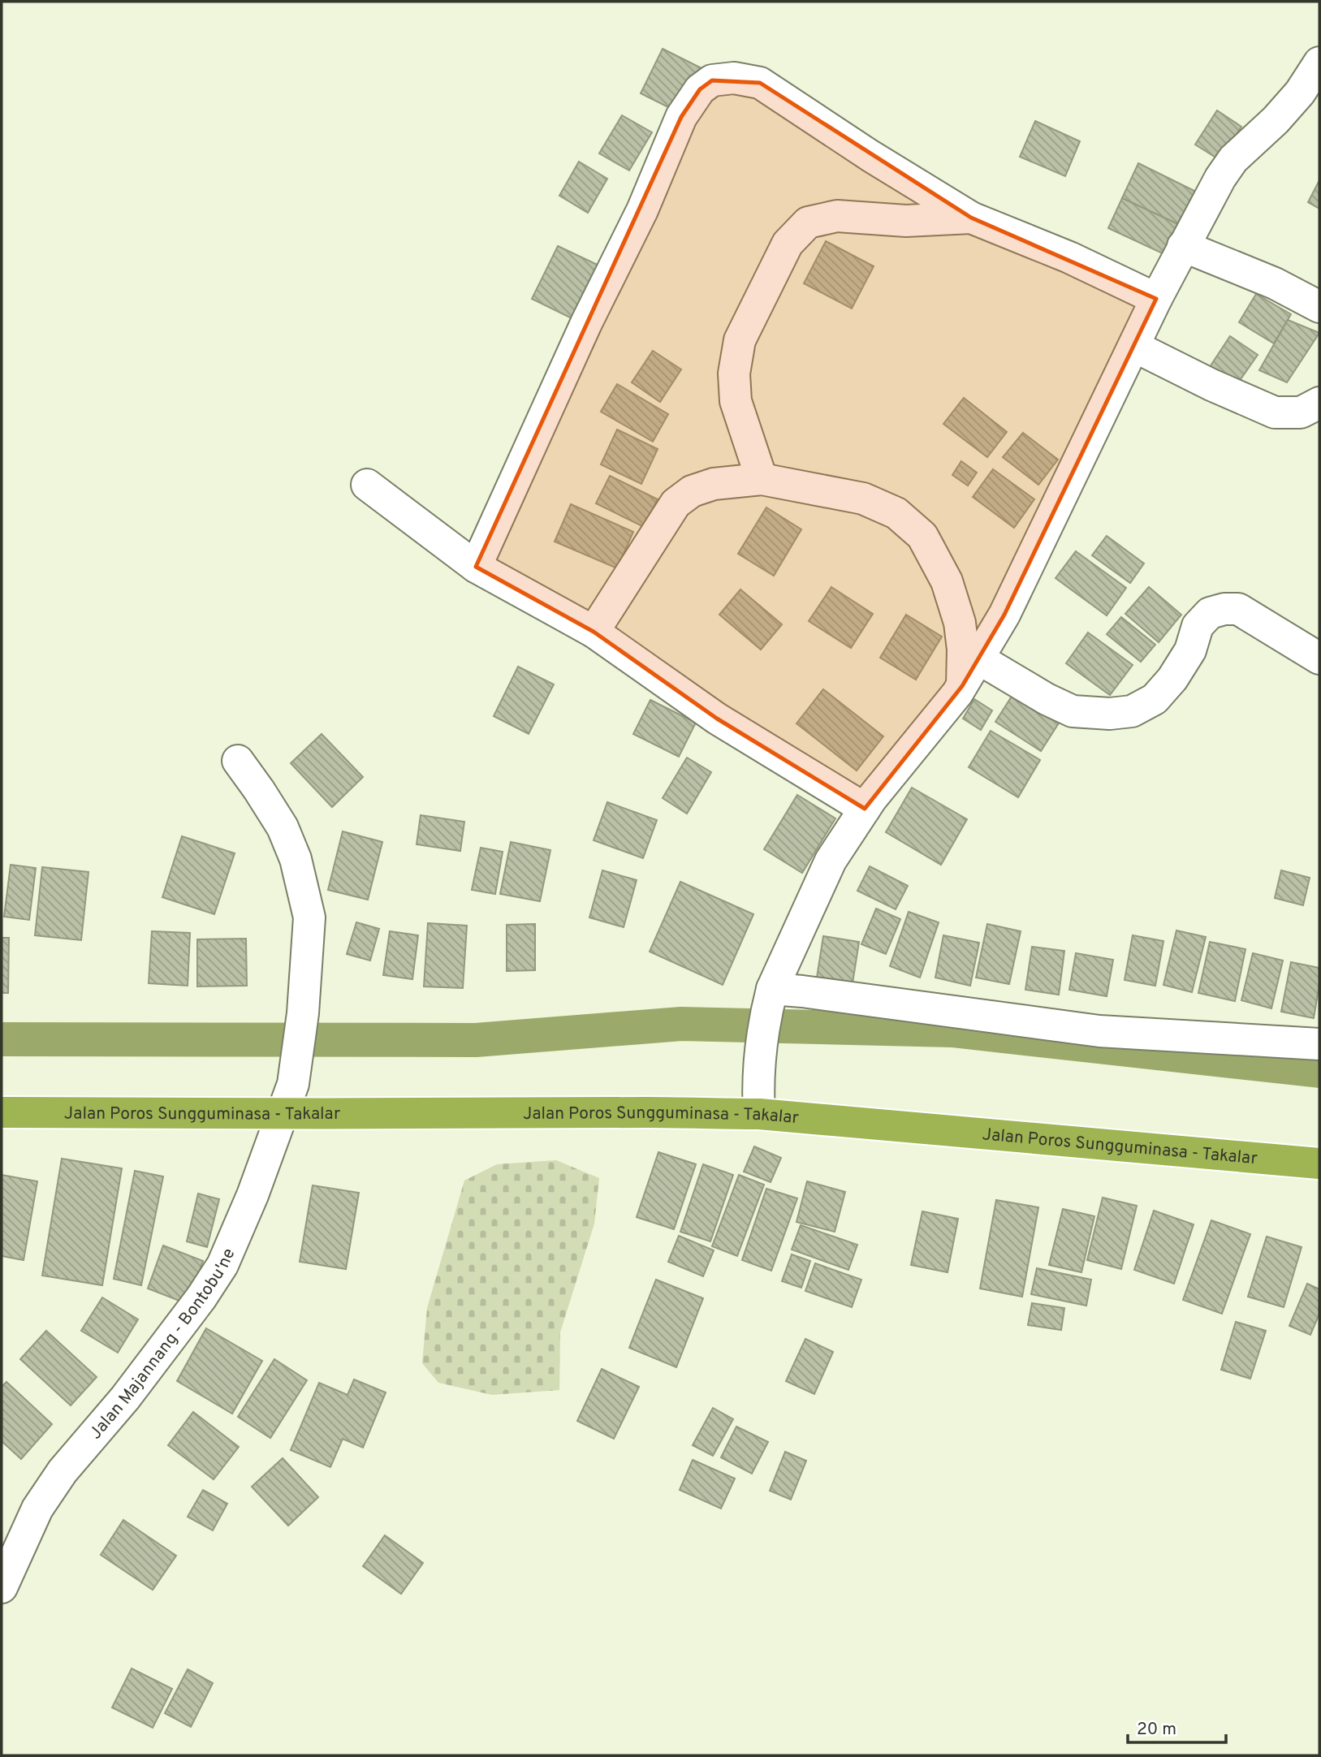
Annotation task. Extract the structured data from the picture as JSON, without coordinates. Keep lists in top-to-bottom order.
{
  "streets": {
    "highway": ["Jalan Poros Sungguminasa - Takalar"],
    "street": ["Jalan Majannang - Bontobu'ne"]
  },
  "crossings": [
    ["Jalan Poros Sungguminasa - Takalar", "Jalan Majannang - Bontobu'ne"]
  ],
  "scale_bar": "20 m"
}
